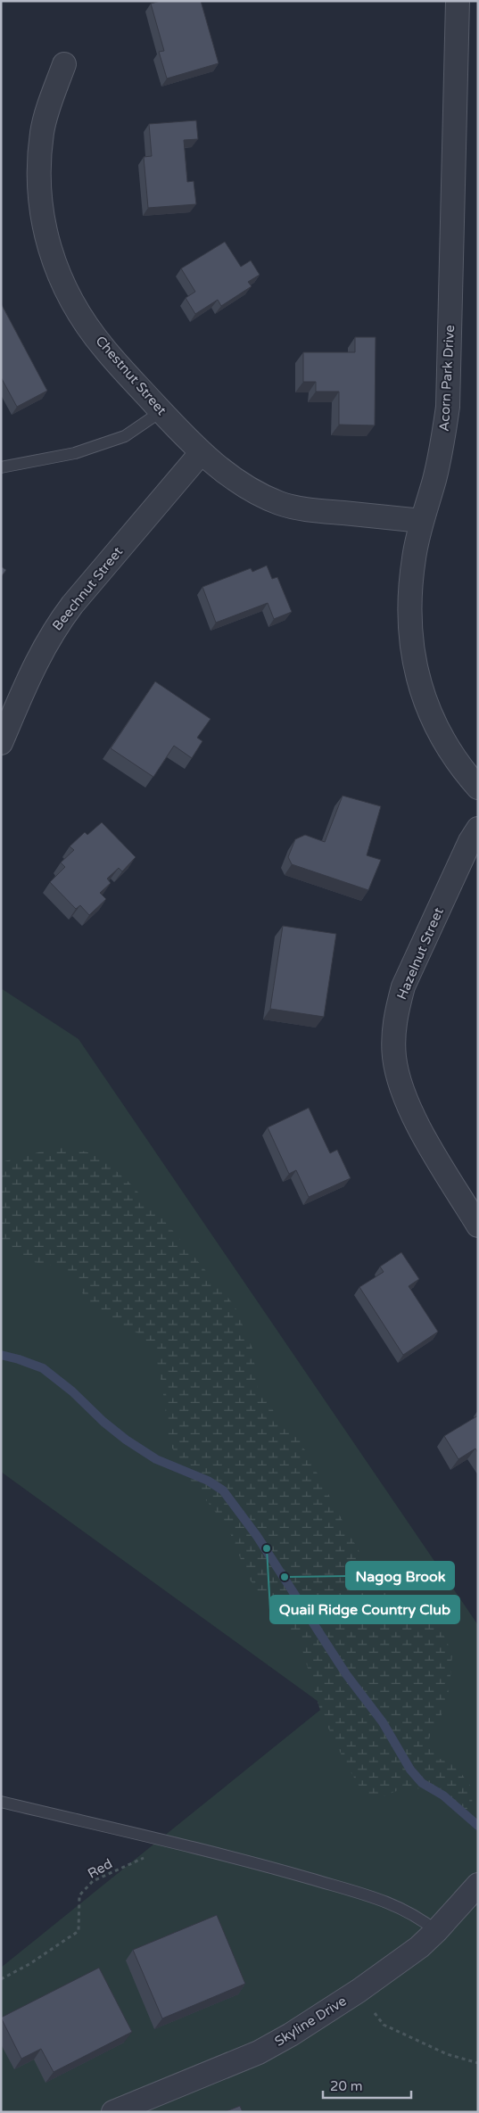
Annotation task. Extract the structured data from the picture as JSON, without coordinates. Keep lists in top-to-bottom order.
{
  "streets": {
    "street": [
      "Chestnut Street",
      "Acorn Park Drive",
      "Beechnut Street",
      "Hazelnut Street",
      "Skyline Drive"
    ],
    "path": ["Red"]
  },
  "crossings": [
    ["Chestnut Street", "Acorn Park Drive"],
    ["Chestnut Street", "Beechnut Street"]
  ],
  "places": ["Quail Ridge Country Club", "Nagog Brook"],
  "scale_bar": "20 m"
}
